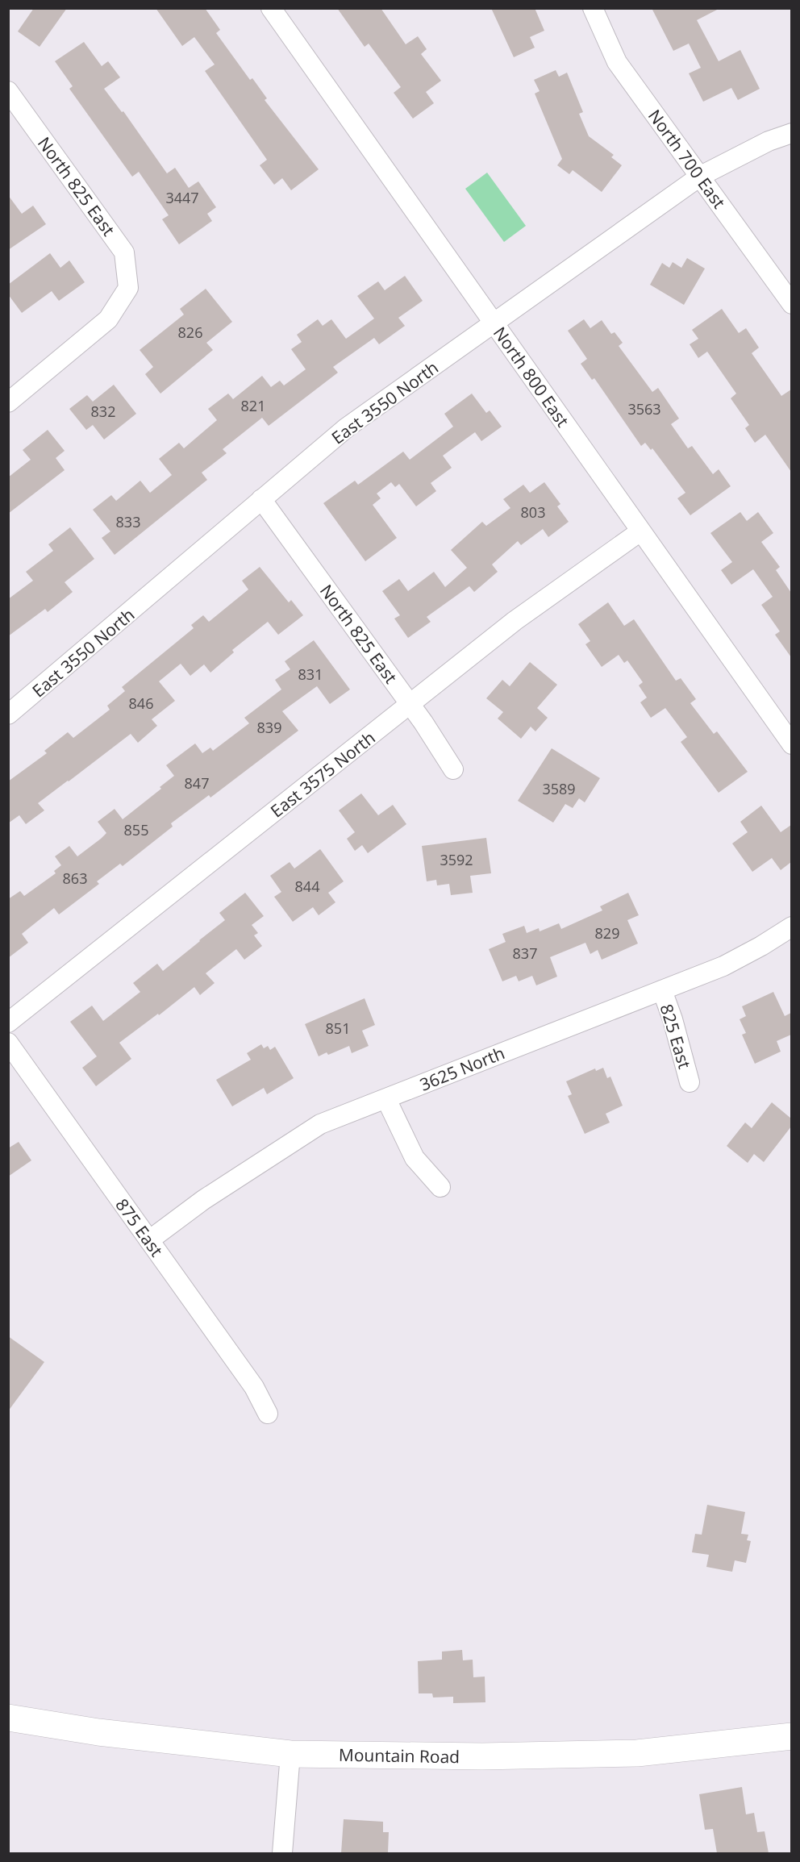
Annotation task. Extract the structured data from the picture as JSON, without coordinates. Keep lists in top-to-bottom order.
{
  "streets": {
    "street": [
      "North 700 East",
      "North 825 East",
      "North 800 East",
      "East 3550 North",
      "East 3575 North",
      "825 East",
      "3625 North",
      "875 East",
      "Mountain Road"
    ]
  },
  "crossings": [
    ["North 700 East", "East 3550 North"],
    ["North 825 East", "East 3550 North"],
    ["North 825 East", "East 3575 North"],
    ["North 800 East", "East 3550 North"],
    ["North 800 East", "East 3575 North"],
    ["825 East", "3625 North"],
    ["3625 North", "875 East"]
  ],
  "house_numbers": [
    "3447",
    "826",
    "821",
    "3563",
    "832",
    "803",
    "833",
    "831",
    "846",
    "839",
    "847",
    "3589",
    "855",
    "3592",
    "863",
    "844",
    "829",
    "837",
    "851"
  ]
}
